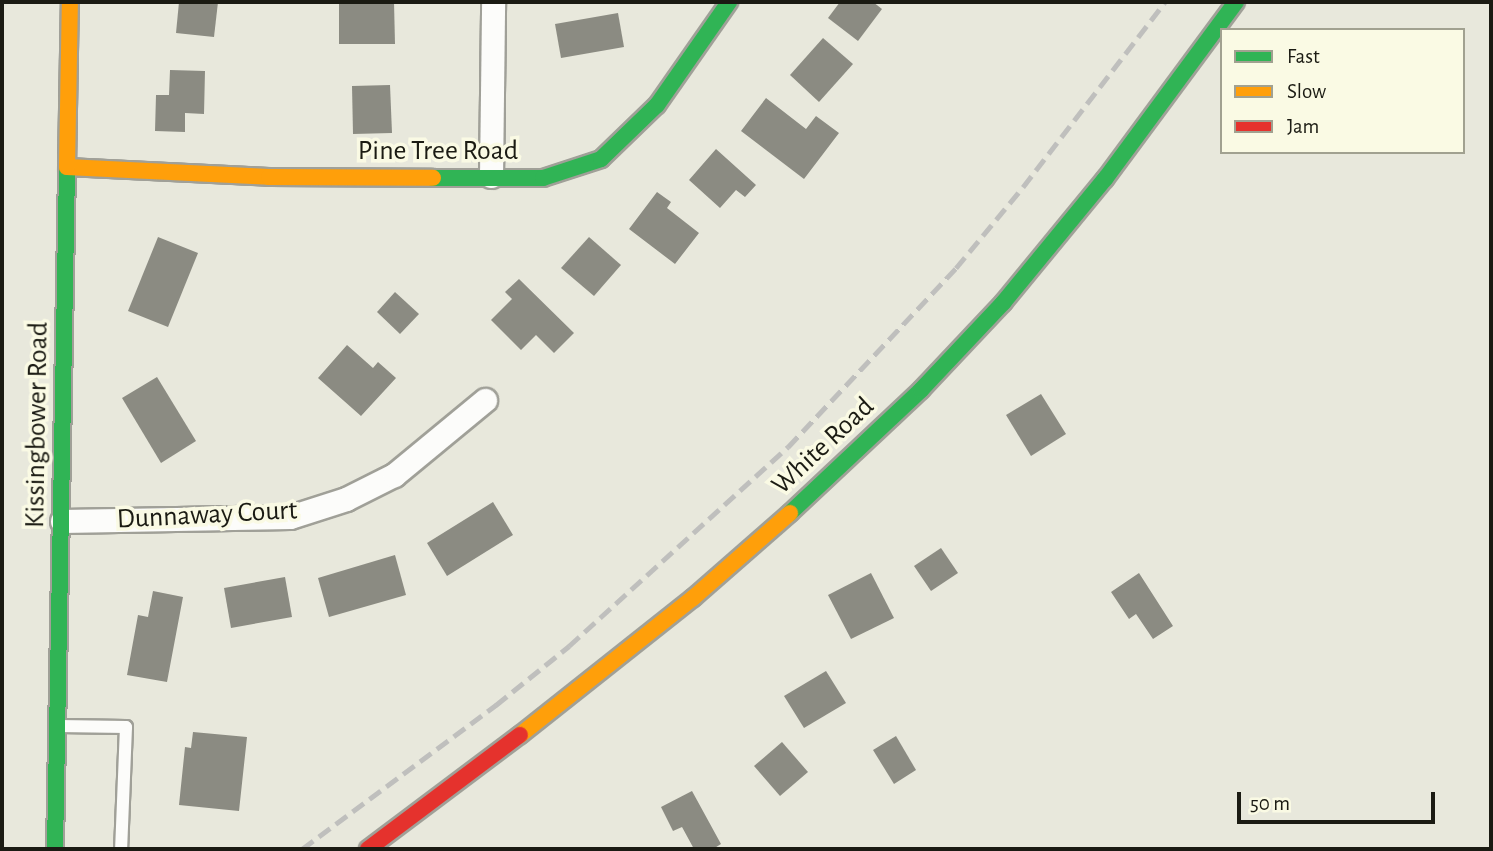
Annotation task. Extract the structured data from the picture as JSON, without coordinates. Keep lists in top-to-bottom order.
{
  "streets": {
    "street": [
      "Pine Tree Road",
      "Kissingbower Road",
      "White Road",
      "Dunnaway Court"
    ]
  },
  "crossings": [
    ["Pine Tree Road", "Kissingbower Road"],
    ["Kissingbower Road", "Dunnaway Court"]
  ],
  "legend": ["Fast", "Slow", "Jam"],
  "scale_bar": "50 m"
}
